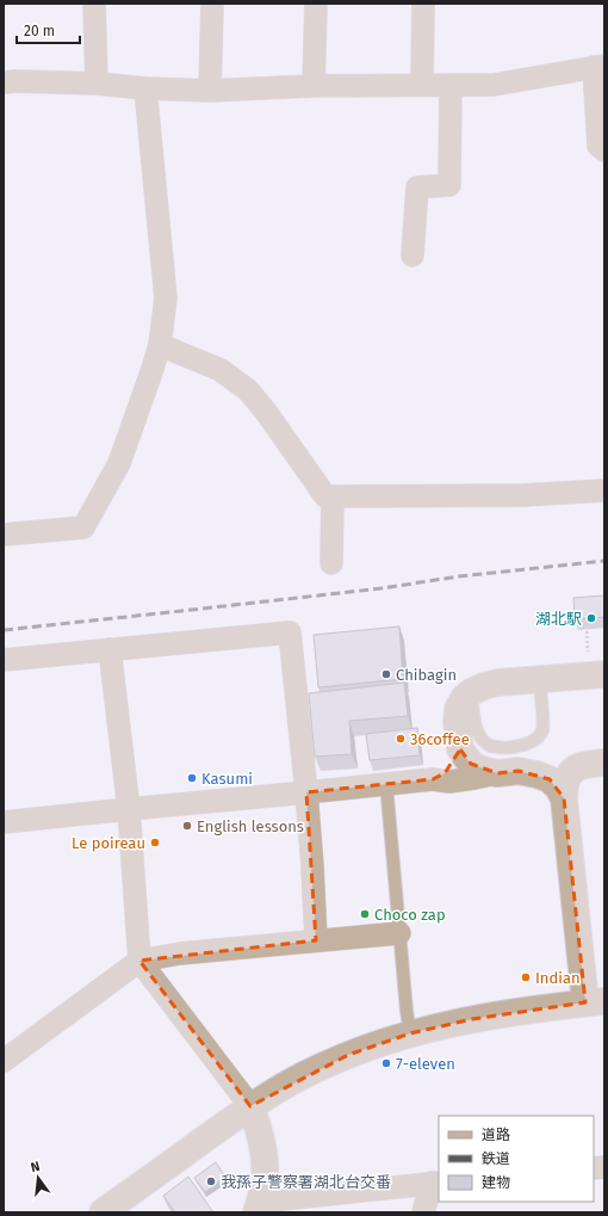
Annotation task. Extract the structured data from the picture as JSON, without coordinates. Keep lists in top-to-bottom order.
{
  "places": [
    "湖北駅",
    "Chibagin",
    "36coffee",
    "Kasumi",
    "English lessons",
    "Le poireau",
    "Choco zap",
    "Indian",
    "7-eleven",
    "我孫子警察署湖北台交番"
  ],
  "legend": ["道路", "鉄道", "建物"],
  "scale_bar": "20 m",
  "north": "top"
}
